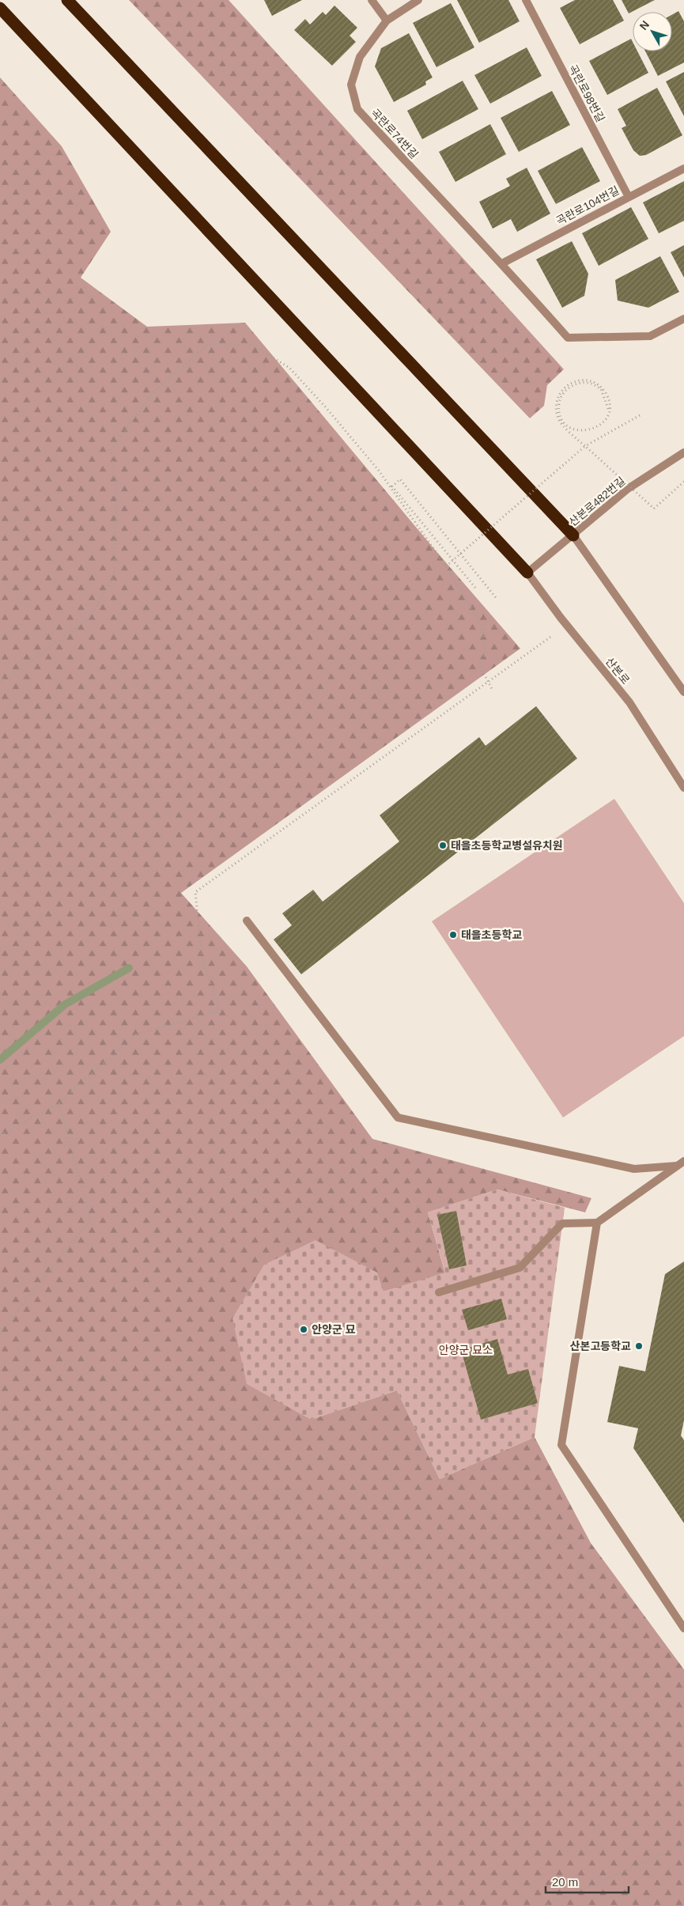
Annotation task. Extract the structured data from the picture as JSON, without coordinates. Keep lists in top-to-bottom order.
{
  "streets": {
    "street": [
      "곡란로98번길",
      "곡란로74번길",
      "곡란로104번길",
      "산본로482번길",
      "산본로"
    ]
  },
  "crossings": [
    ["곡란로98번길", "곡란로104번길"],
    ["곡란로74번길", "곡란로104번길"],
    ["산본로482번길", "산본로"]
  ],
  "parks": ["안양군 묘소"],
  "places": [
    "태을초등학교병설유치원",
    "태을초등학교",
    "안양군 묘",
    "산본고등학교"
  ],
  "scale_bar": "20 m",
  "north": "top left"
}
